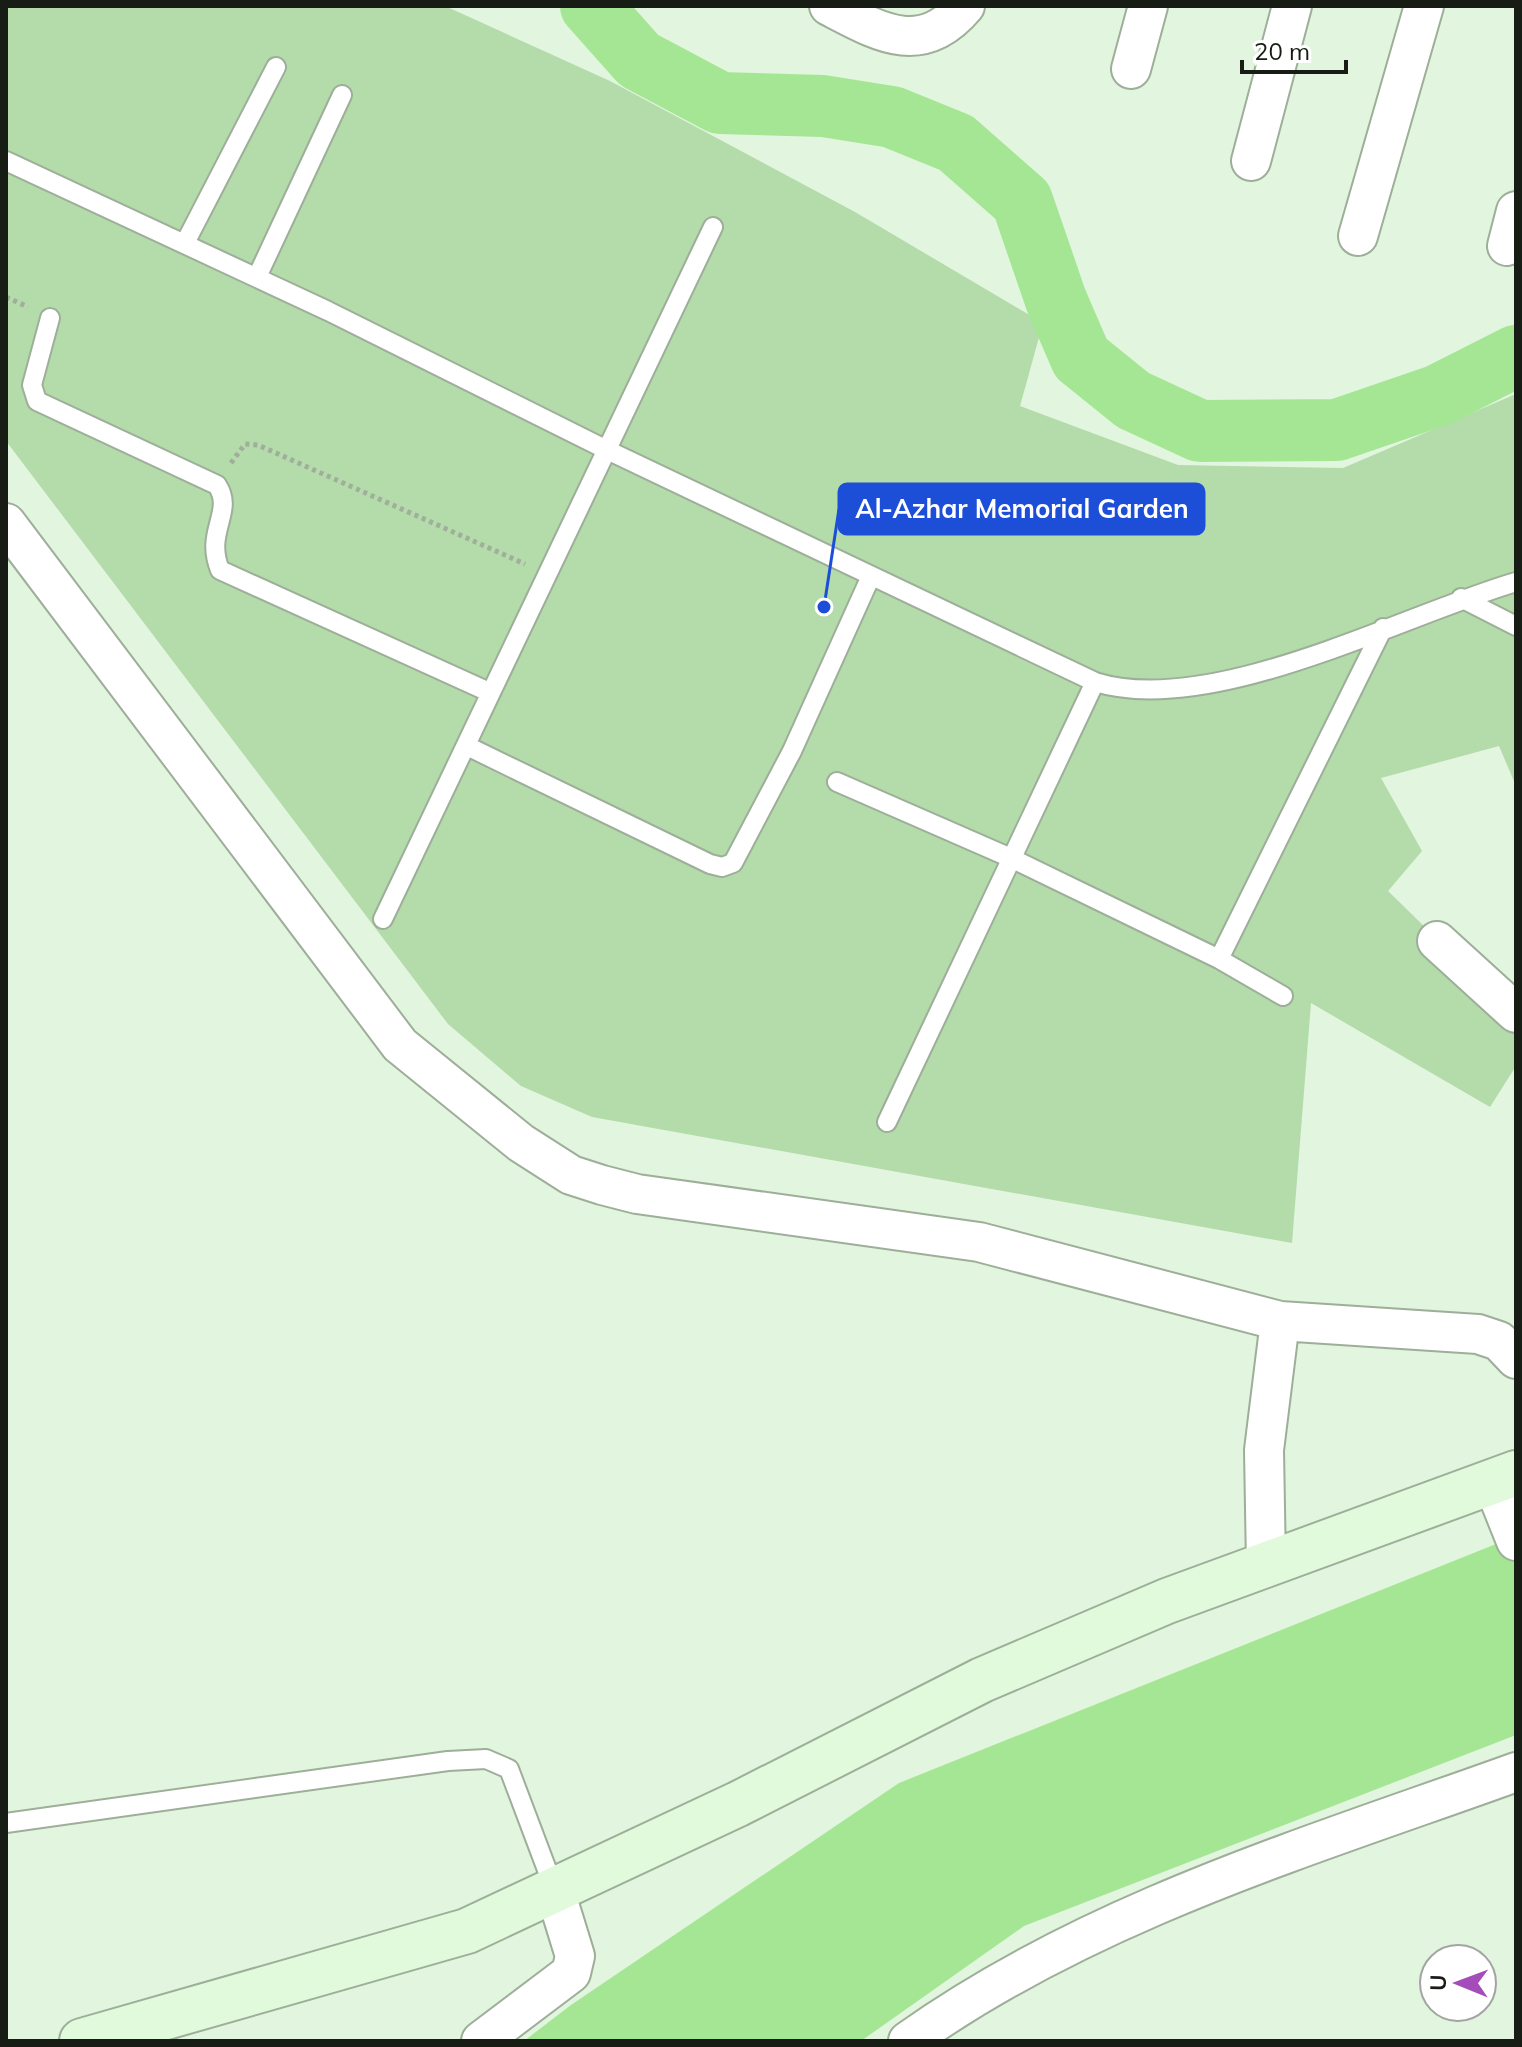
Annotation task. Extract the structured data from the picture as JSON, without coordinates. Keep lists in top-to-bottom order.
{
  "places": ["Al-Azhar Memorial Garden"],
  "scale_bar": "20 m",
  "north": "left"
}
